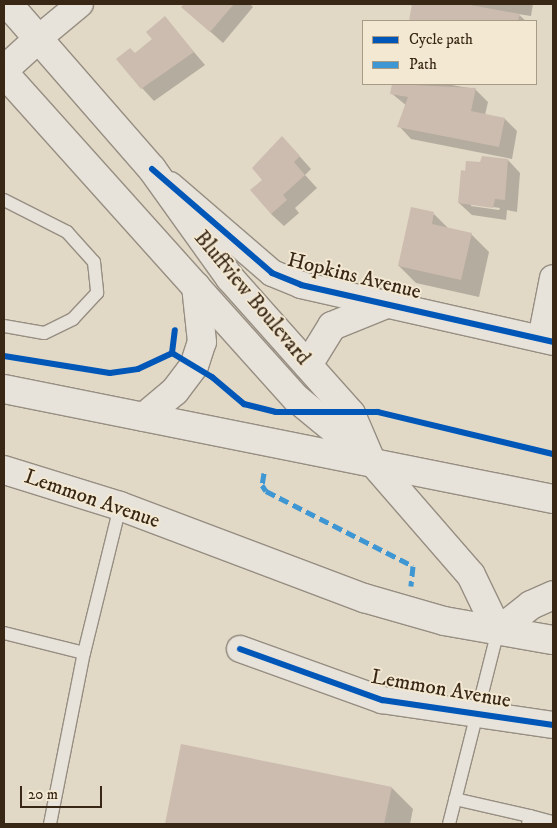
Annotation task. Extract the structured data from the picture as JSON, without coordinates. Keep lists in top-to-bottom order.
{
  "streets": {
    "main road": ["Bluffview Boulevard", "Lemmon Avenue"],
    "street": ["Hopkins Avenue"]
  },
  "crossings": [
    ["Hopkins Avenue", "Bluffview Boulevard"],
    ["Bluffview Boulevard", "Lemmon Avenue"]
  ],
  "legend": ["Cycle path", "Path"],
  "scale_bar": "20 m"
}
